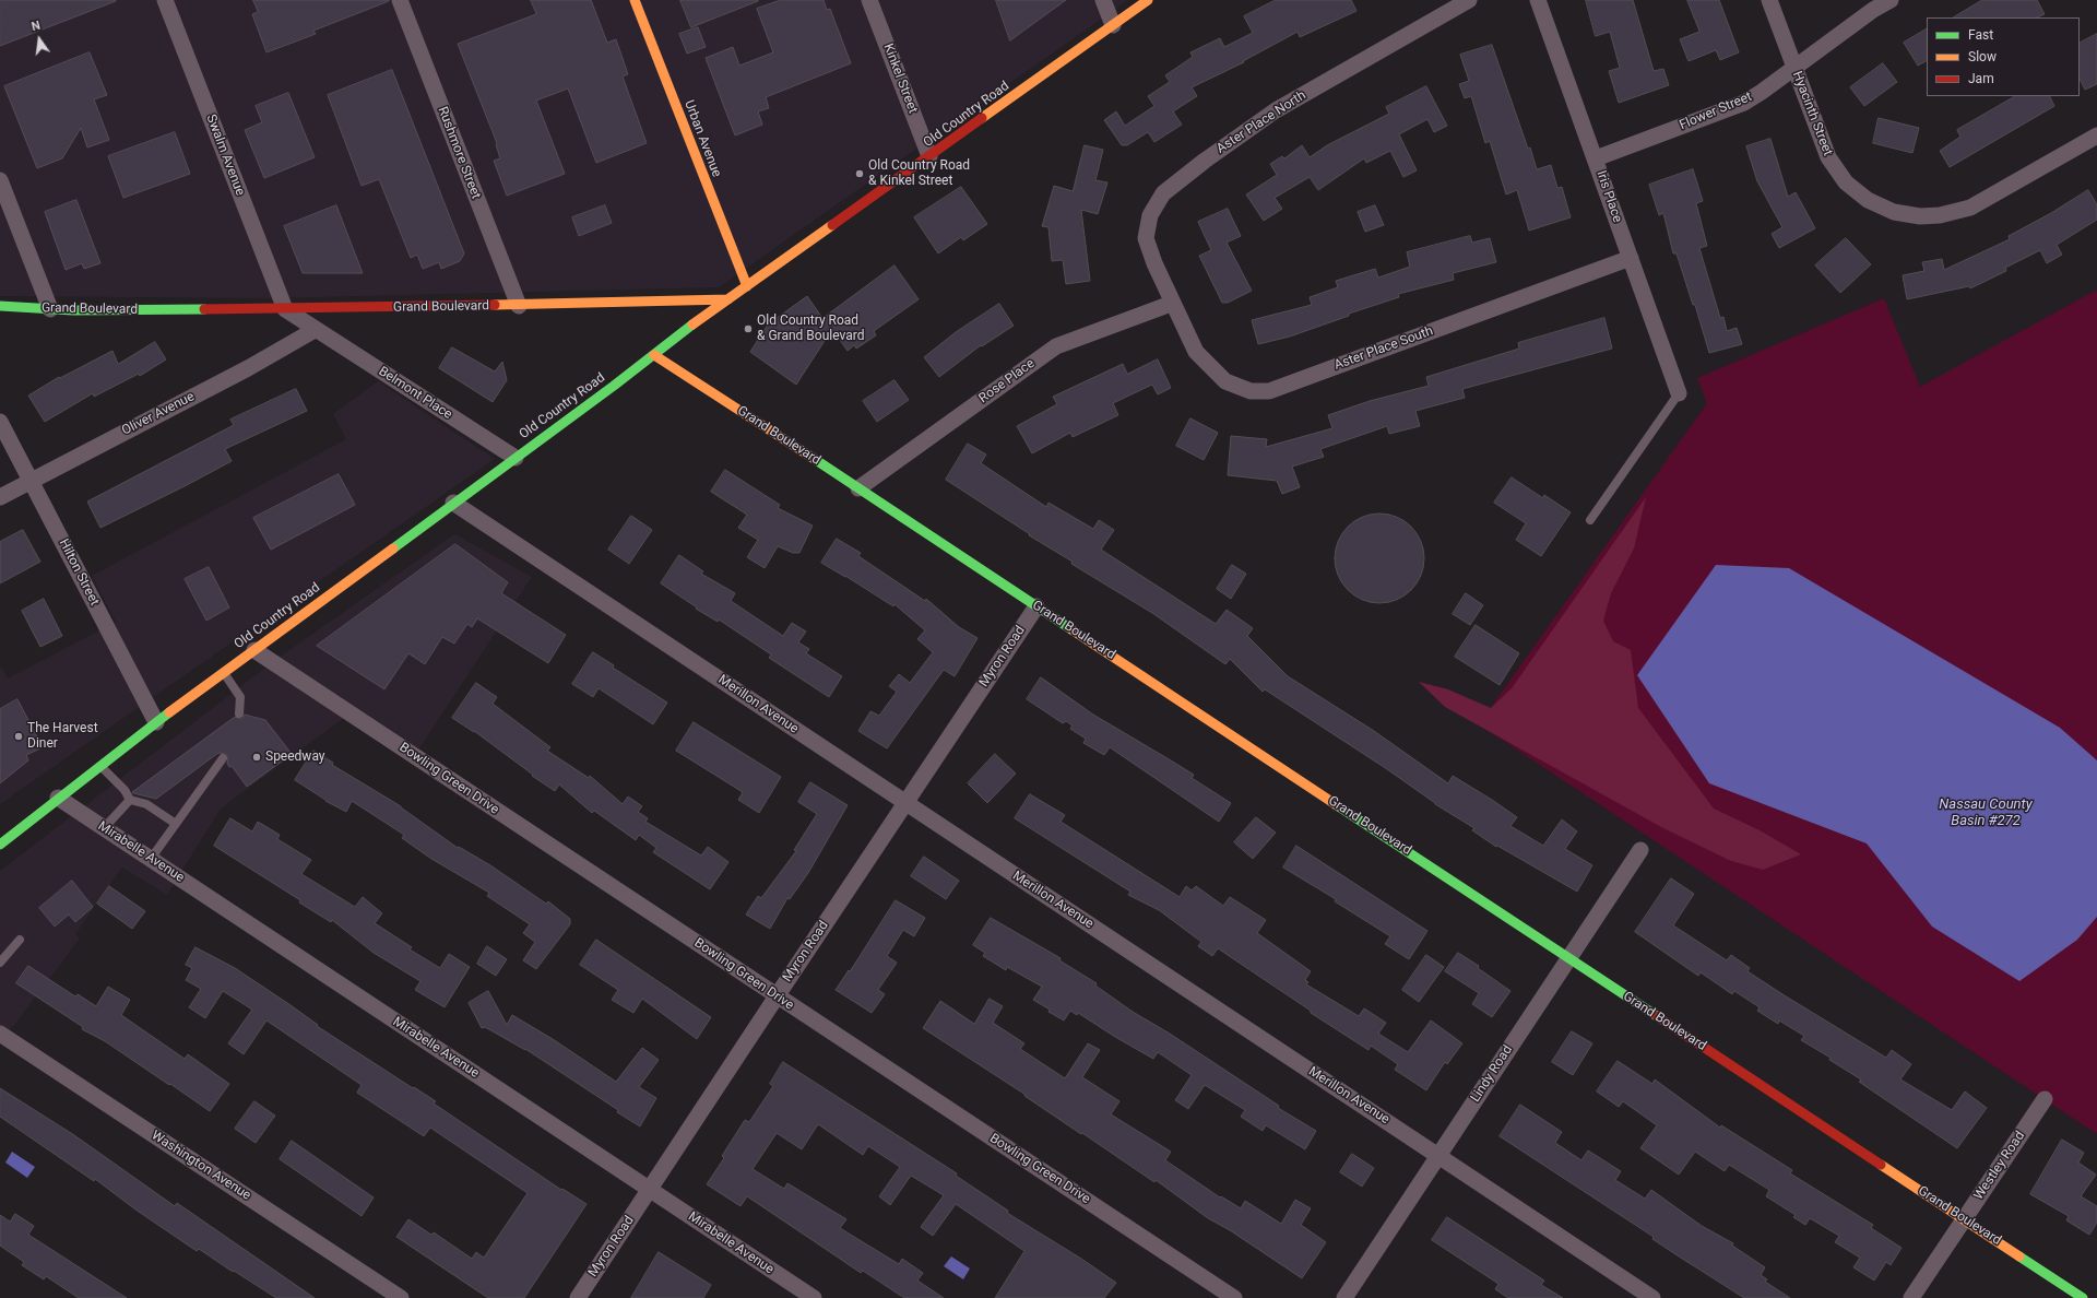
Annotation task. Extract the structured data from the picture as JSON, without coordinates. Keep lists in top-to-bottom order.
{
  "streets": {
    "street": [
      "Kinkel Street",
      "Flower Street",
      "Hyacinth Street",
      "Old Country Road",
      "Aster Place North",
      "Urban Avenue",
      "Rushmore Street",
      "Swalm Avenue",
      "Iris Place",
      "Grand Boulevard",
      "Aster Place South",
      "Rose Place",
      "Belmont Place",
      "Oliver Avenue",
      "Hilton Street",
      "Myron Road",
      "Merillon Avenue",
      "Bowling Green Drive",
      "Mirabelle Avenue",
      "Lindy Road",
      "Washington Avenue",
      "Westley Road"
    ]
  },
  "crossings": [
    ["Kinkel Street", "Old Country Road"],
    ["Flower Street", "Hyacinth Street"],
    ["Flower Street", "Iris Place"],
    ["Old Country Road", "Urban Avenue"],
    ["Old Country Road", "Grand Boulevard"],
    ["Old Country Road", "Belmont Place"],
    ["Old Country Road", "Hilton Street"],
    ["Old Country Road", "Merillon Avenue"],
    ["Old Country Road", "Bowling Green Drive"],
    ["Old Country Road", "Mirabelle Avenue"],
    ["Aster Place North", "Aster Place South"],
    ["Aster Place North", "Rose Place"],
    ["Rushmore Street", "Grand Boulevard"],
    ["Swalm Avenue", "Grand Boulevard"],
    ["Iris Place", "Aster Place South"],
    ["Grand Boulevard", "Rose Place"],
    ["Grand Boulevard", "Myron Road"],
    ["Grand Boulevard", "Lindy Road"],
    ["Grand Boulevard", "Westley Road"],
    ["Aster Place South", "Rose Place"],
    ["Belmont Place", "Oliver Avenue"],
    ["Oliver Avenue", "Hilton Street"],
    ["Myron Road", "Merillon Avenue"],
    ["Myron Road", "Bowling Green Drive"],
    ["Myron Road", "Mirabelle Avenue"],
    ["Merillon Avenue", "Lindy Road"]
  ],
  "water": ["Nassau County Basin #272"],
  "places": [
    "Old Country Road & Kinkel Street",
    "Old Country Road & Grand Boulevard",
    "The Harvest Diner",
    "Speedway"
  ],
  "legend": ["Fast", "Slow", "Jam"],
  "north": "top"
}
